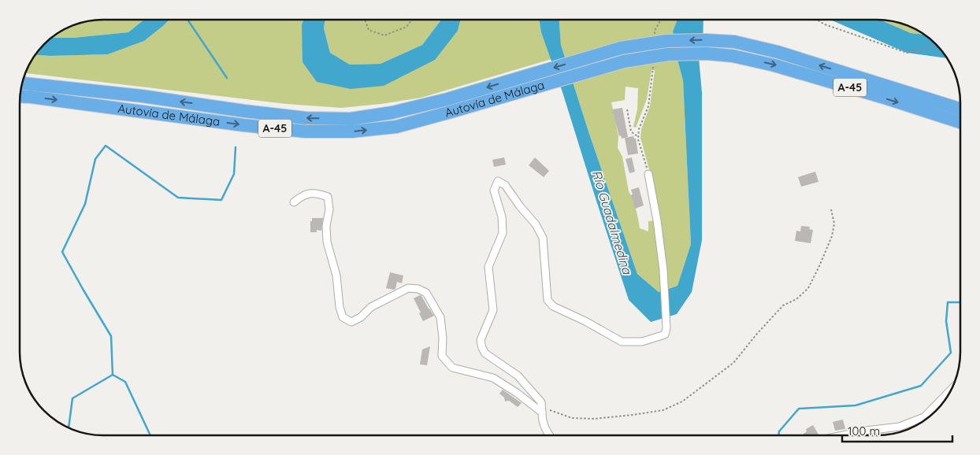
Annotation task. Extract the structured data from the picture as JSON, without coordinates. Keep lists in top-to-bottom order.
{
  "streets": {
    "highway": ["A-45", "Autovía de Málaga"]
  },
  "water": ["Río Guadalmedina"],
  "scale_bar": "100 m"
}
